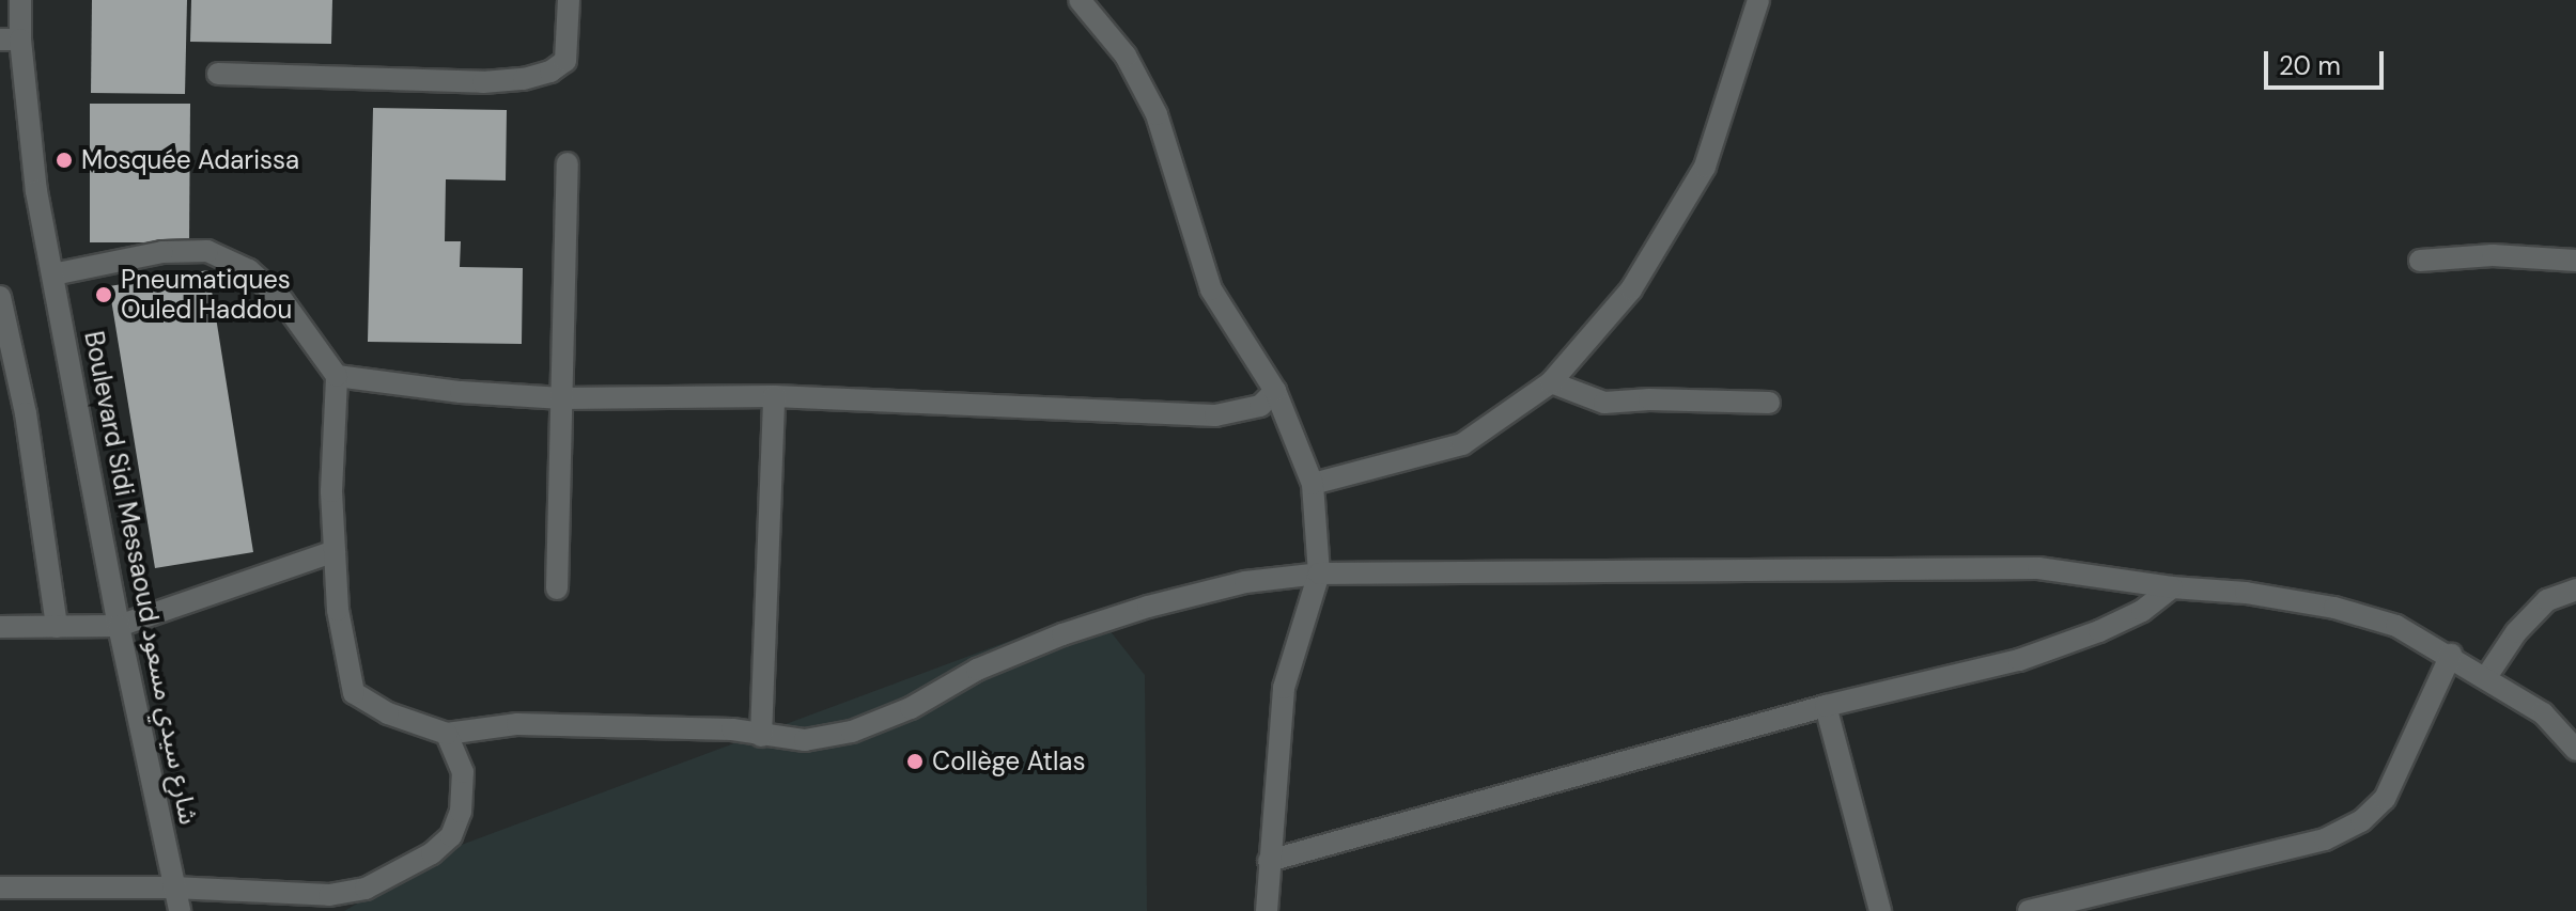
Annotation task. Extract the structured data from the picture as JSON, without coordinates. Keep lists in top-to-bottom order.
{
  "streets": {
    "street": ["Boulevard Sidi Messaoud شارع سيدي مسعود"]
  },
  "places": ["Mosquée Adarissa", "Pneumatiques Ouled Haddou", "Collège Atlas"],
  "scale_bar": "20 m"
}
